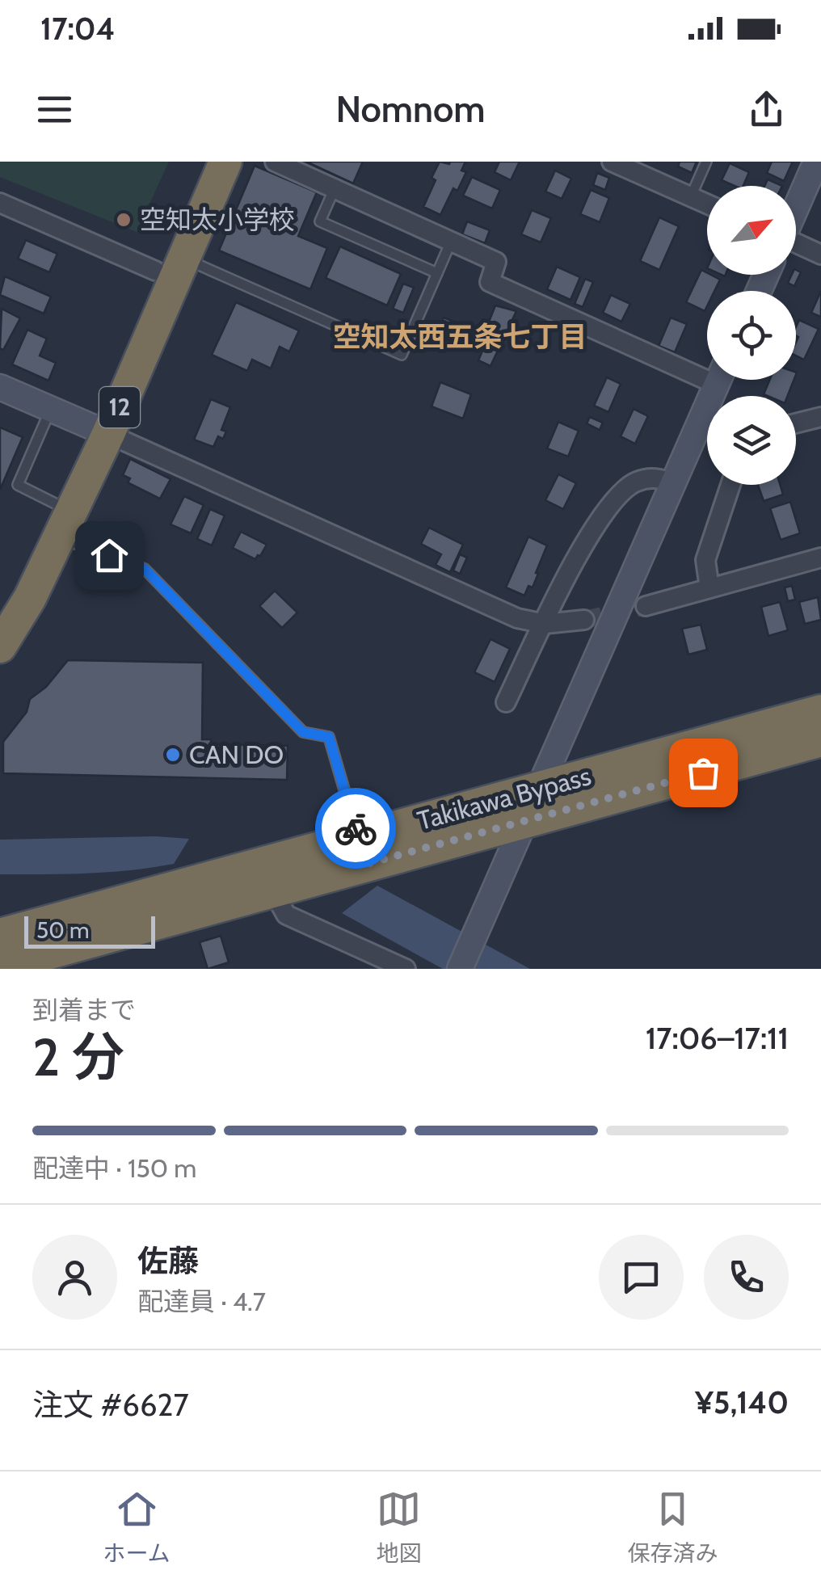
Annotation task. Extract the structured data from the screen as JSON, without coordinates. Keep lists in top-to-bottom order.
{
  "streets": {
    "highway": ["12", "Takikawa Bypass"]
  },
  "districts": ["空知太西五条七丁目"],
  "places": ["空知太小学校", "CAN DO"],
  "scale_bar": "50 m",
  "north": "top right",
  "page": {
    "status": "17:04",
    "header": "Nomnom",
    "scale": "50 m",
    "heading": ["2 分", "到着まで", "17:06–17:11"],
    "panel": [
      "佐藤",
      "配達員 · 4.7",
      "注文 #6627",
      "¥5,140"
    ],
    "bar": "配達中 · 150 m",
    "tabs": ["ホーム", "地図", "保存済み"]
  }
}
